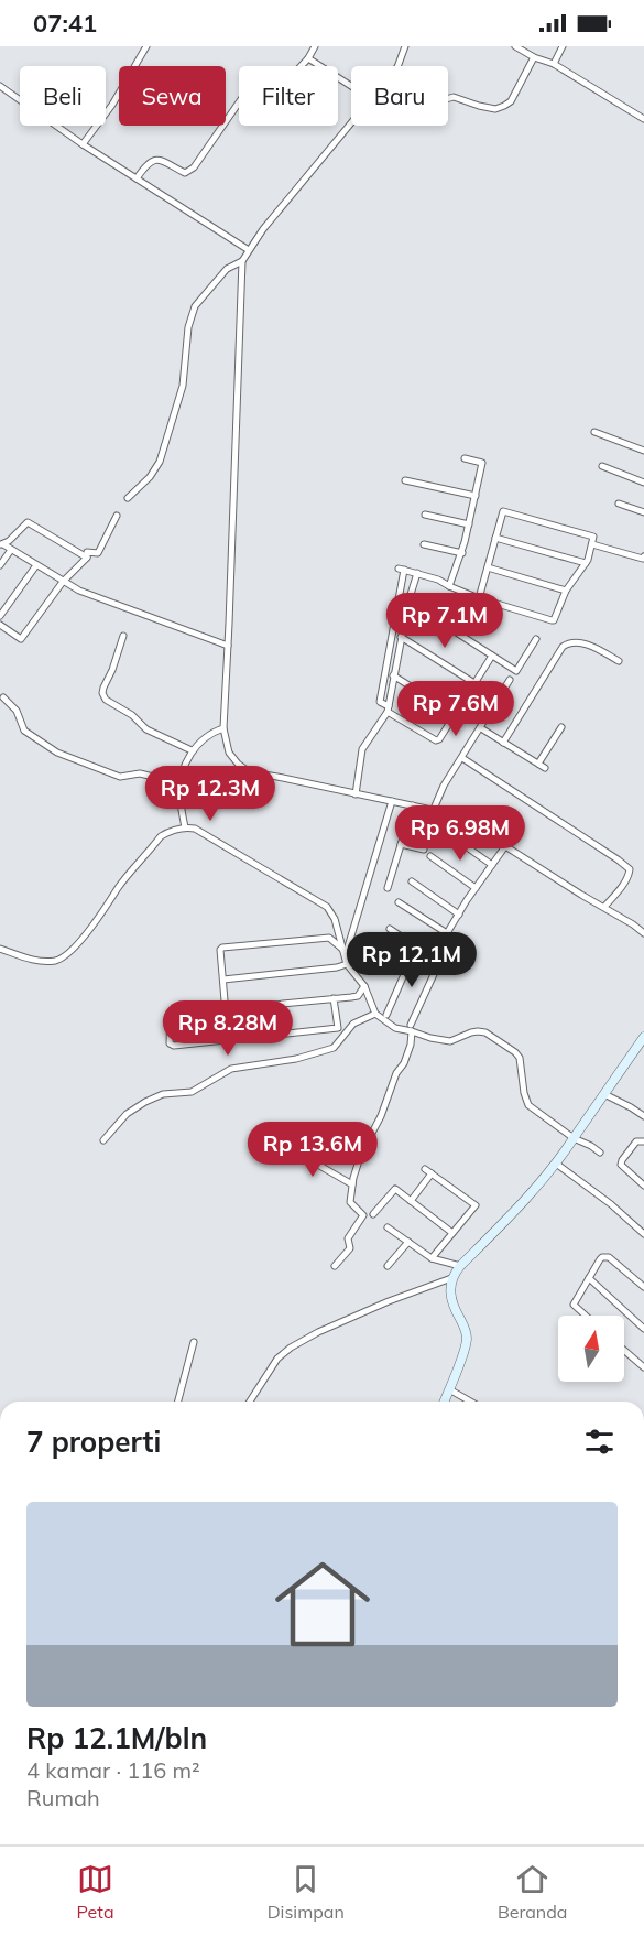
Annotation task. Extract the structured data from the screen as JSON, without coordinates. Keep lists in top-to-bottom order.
{
  "north": "top",
  "page": {
    "status": "07:41",
    "chip": [
      "Beli",
      "Sewa",
      "Filter",
      "Baru"
    ],
    "price": [
      "Rp 7.1M",
      "Rp 7.6M",
      "Rp 12.3M",
      "Rp 6.98M",
      "Rp 12.1M",
      "Rp 8.28M",
      "Rp 13.6M"
    ],
    "heading": "7 properti",
    "list": [
      {
        "name": "Rp 12.1M/bln",
        "note": "4 kamar · 116 m² · Rumah"
      }
    ],
    "tabs": ["Peta", "Disimpan", "Beranda"]
  }
}
